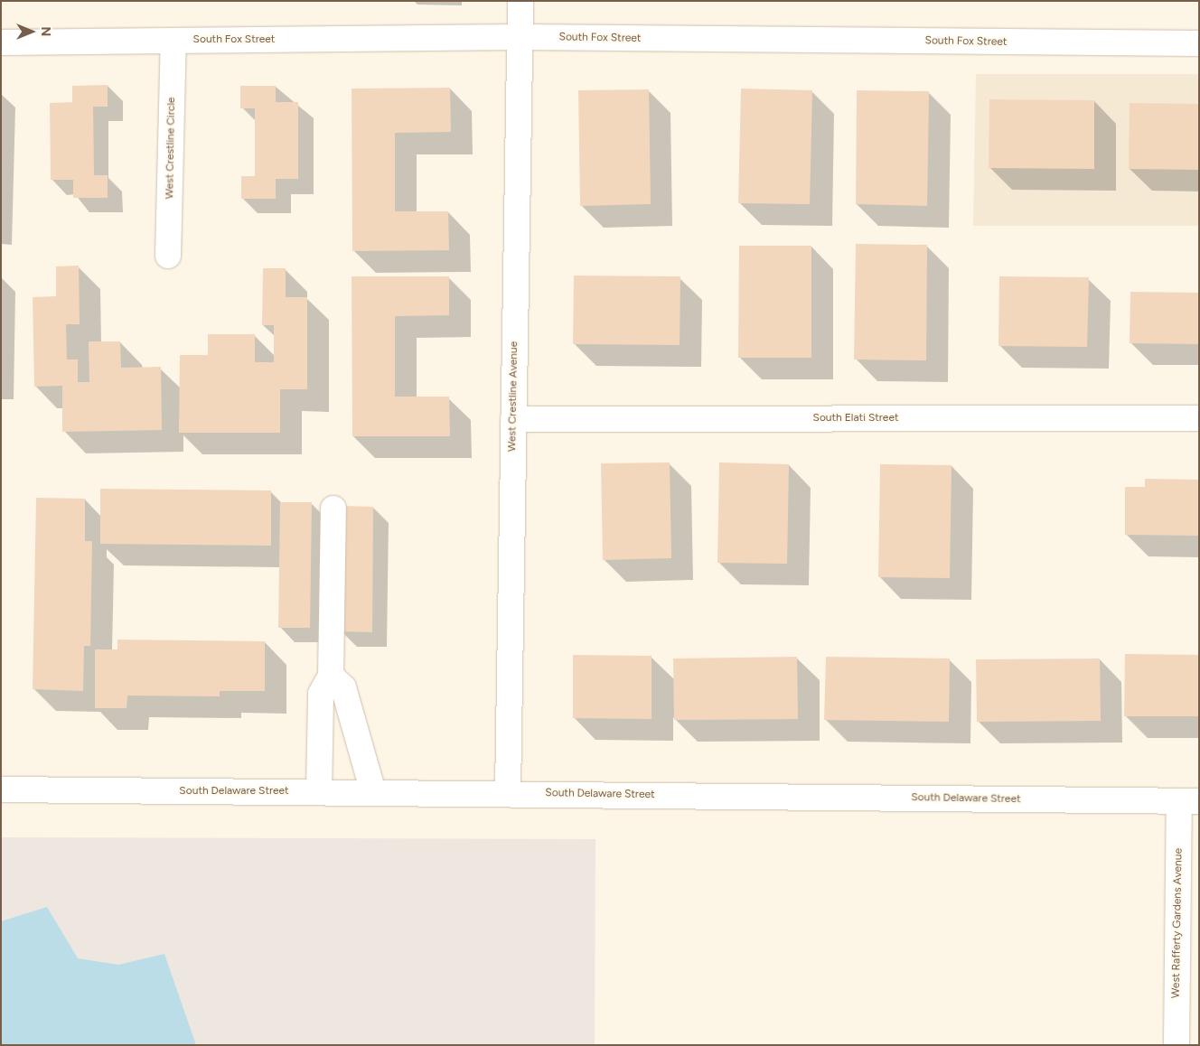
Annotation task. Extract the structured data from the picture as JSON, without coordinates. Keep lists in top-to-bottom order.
{
  "streets": {
    "street": [
      "South Fox Street",
      "West Crestline Circle",
      "West Crestline Avenue",
      "South Elati Street",
      "South Delaware Street",
      "West Rafferty Gardens Avenue"
    ]
  },
  "crossings": [
    ["South Fox Street", "West Crestline Circle"],
    ["South Fox Street", "West Crestline Avenue"],
    ["West Crestline Avenue", "South Elati Street"],
    ["West Crestline Avenue", "South Delaware Street"],
    ["South Delaware Street", "West Rafferty Gardens Avenue"]
  ],
  "north": "right"
}
